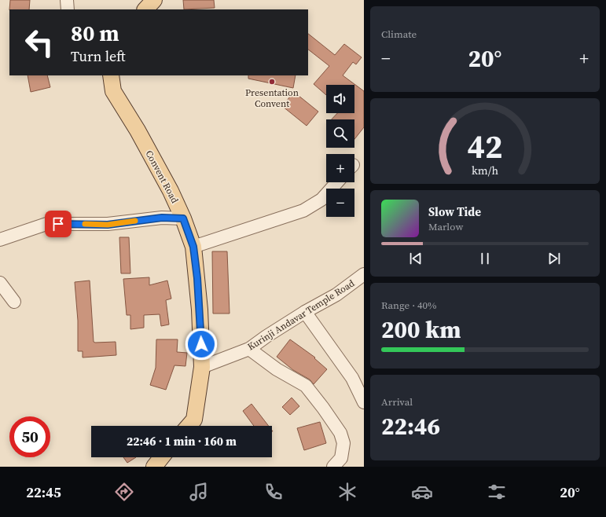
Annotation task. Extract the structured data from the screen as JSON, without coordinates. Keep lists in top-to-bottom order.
{
  "streets": {
    "main road": ["Convent Road"],
    "street": ["Kurinji Andavar Temple Road"]
  },
  "crossings": [
    ["Convent Road", "Kurinji Andavar Temple Road"]
  ],
  "places": ["Presentation Convent"],
  "page": {
    "tile": [
      "Climate",
      ["Range · 40%", "200 km"],
      ["Arrival", "22:46"]
    ],
    "turn": ["80 m", "Turn left"],
    "heat": ["−", "20°", "+"],
    "map_buttons": ["+", "−"],
    "song": ["Slow Tide", "Marlow"],
    "limit": "50",
    "trip": "22:46 · 1 min · 160 m",
    "tabs": ["22:45", "20°"],
    "gauge": ["42", "km/h"]
  }
}
